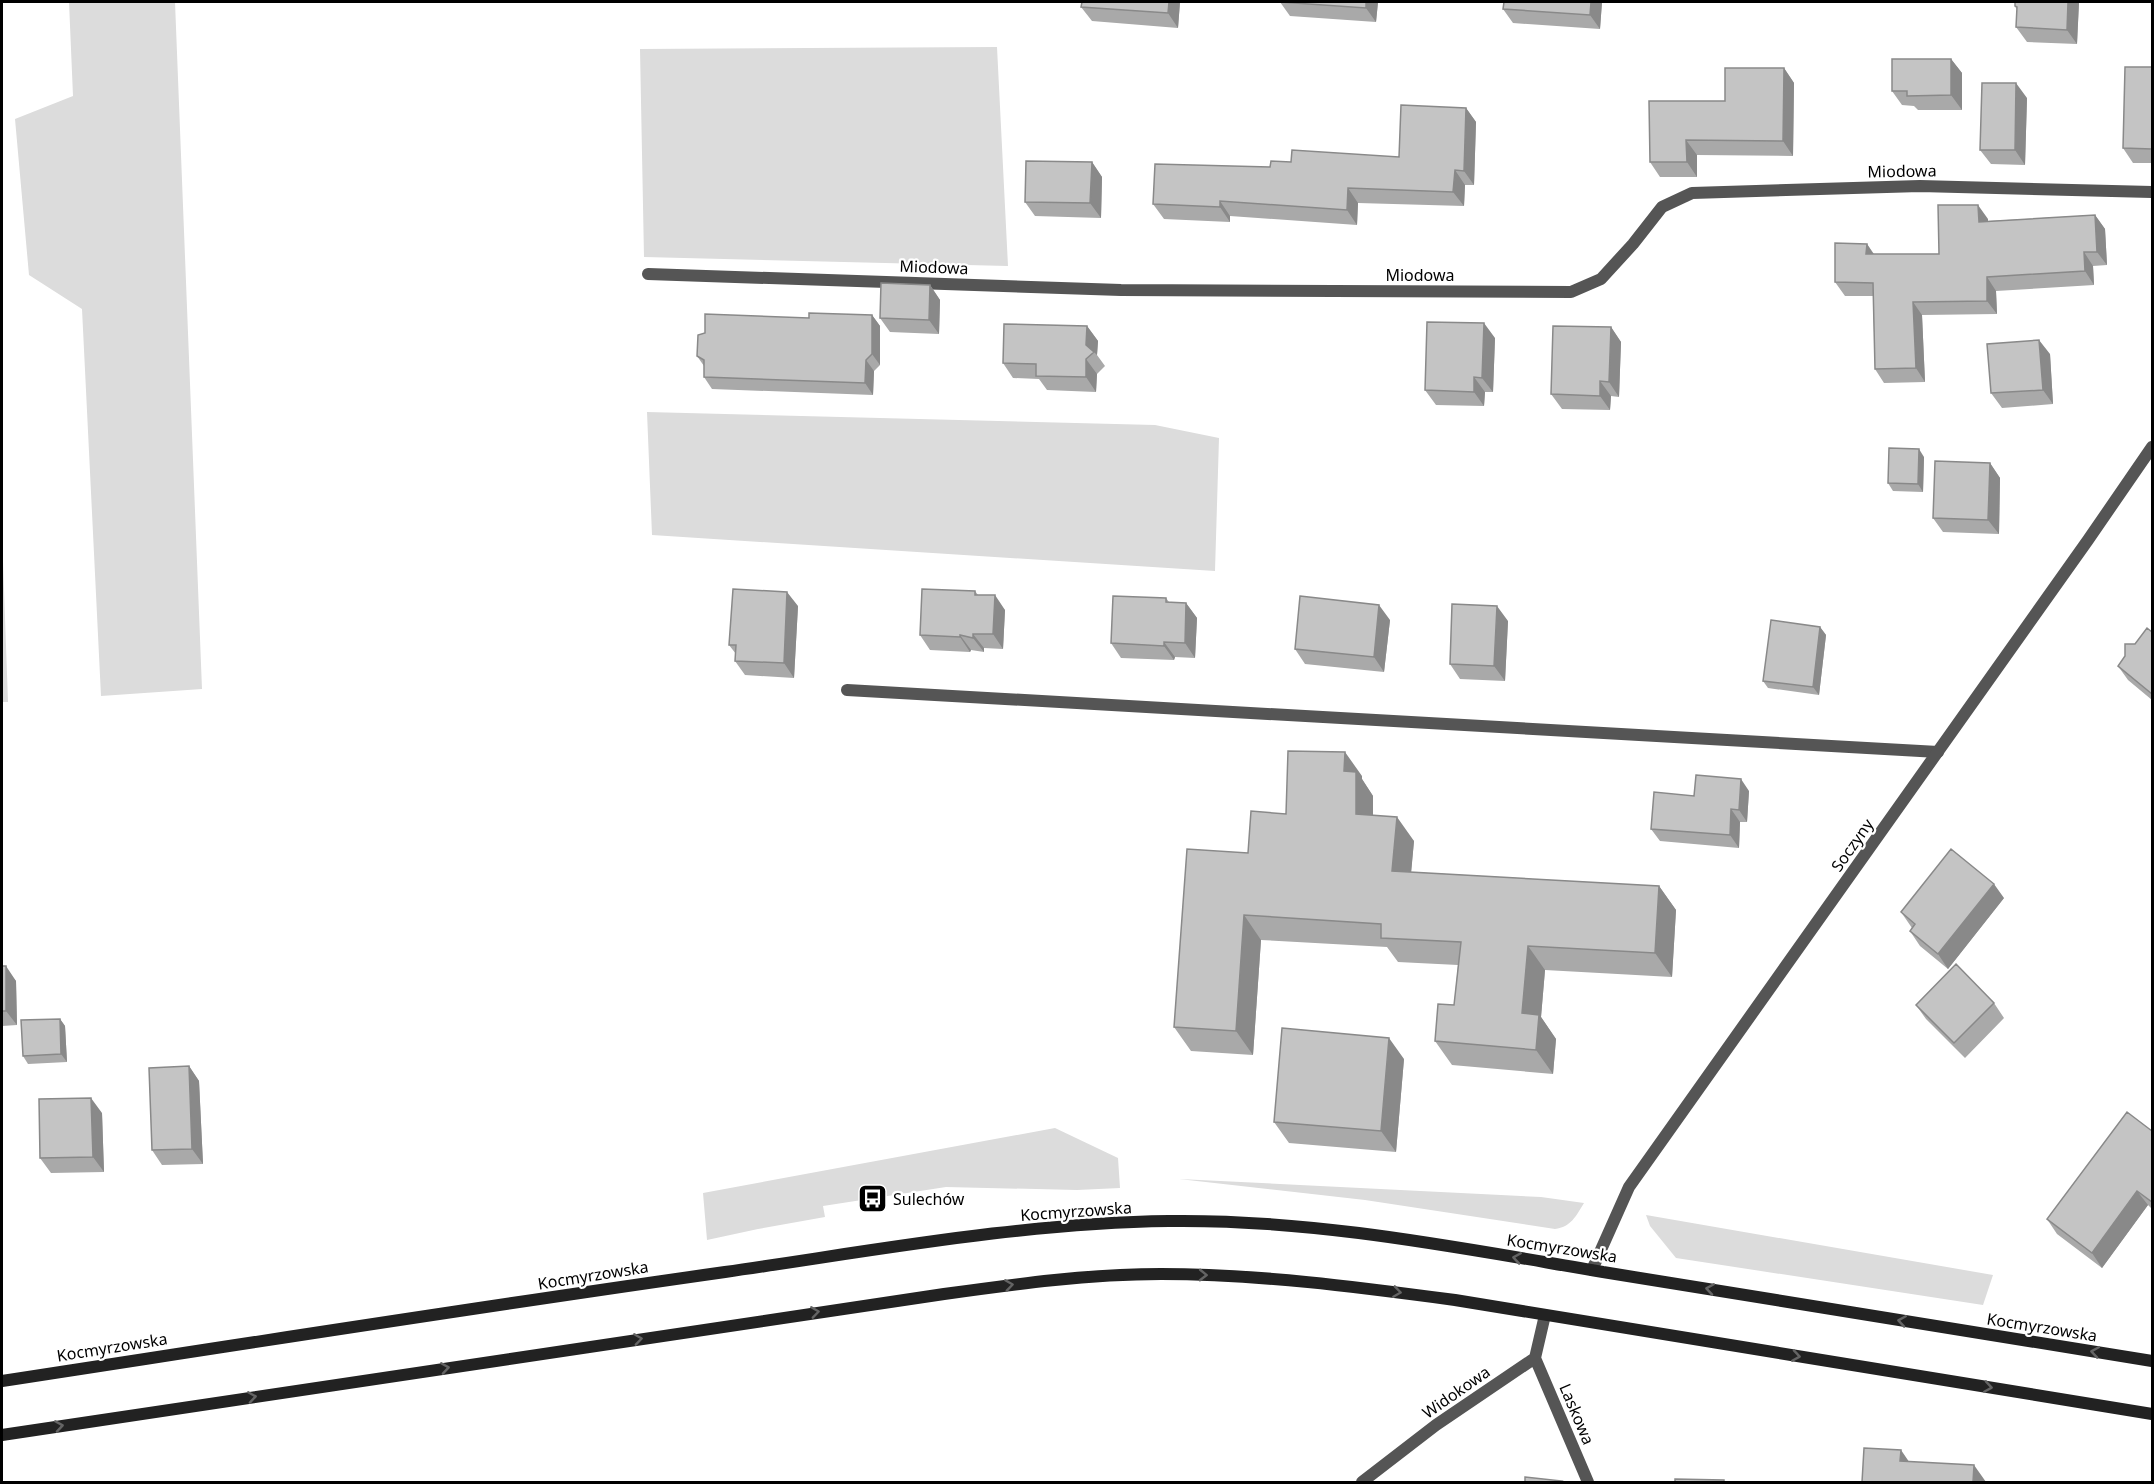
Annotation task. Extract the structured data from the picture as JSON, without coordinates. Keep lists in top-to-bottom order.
{
  "streets": {
    "main road": ["Kocmyrzowska"],
    "street": [
      "Miodowa",
      "Soczyny",
      "Widokowa",
      "Laskowa"
    ]
  },
  "crossings": [
    ["Soczyny", "Kocmyrzowska"],
    ["Widokowa", "Laskowa"]
  ],
  "places": {
    "bus stop": ["Sulechów"]
  }
}
